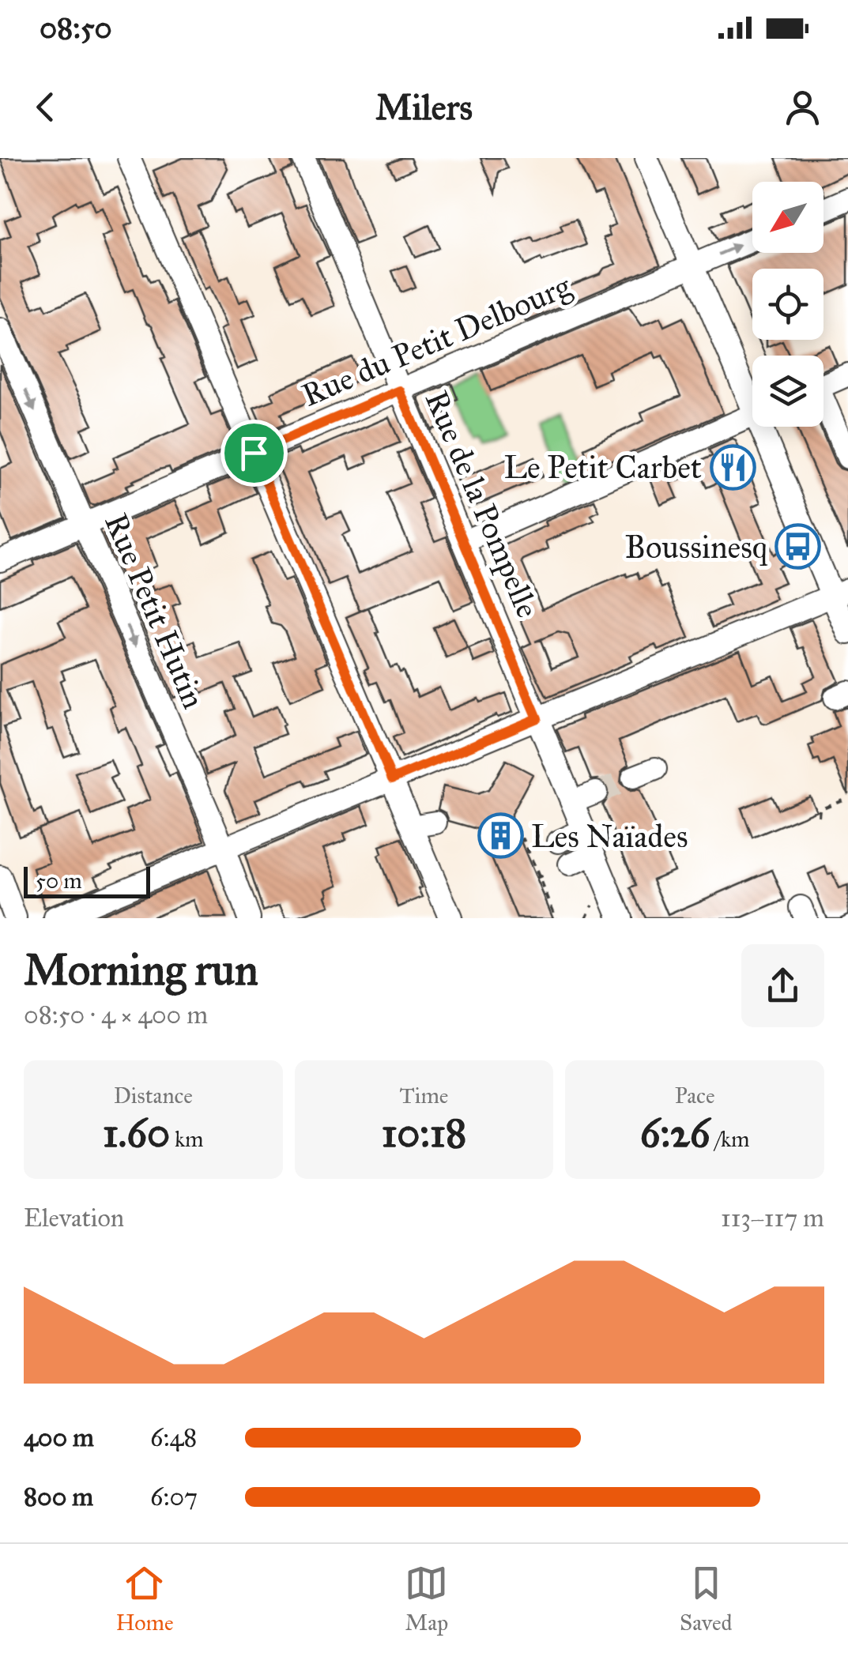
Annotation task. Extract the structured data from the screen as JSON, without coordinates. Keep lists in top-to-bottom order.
{
  "streets": {
    "street": ["Rue du Petit Delbourg", "Rue de la Pompelle", "Rue Petit Hutin"]
  },
  "crossings": [
    ["Rue du Petit Delbourg", "Rue de la Pompelle"],
    ["Rue du Petit Delbourg", "Rue Petit Hutin"]
  ],
  "places": {
    "restaurant": ["Le Petit Carbet"],
    "bus stop": ["Boussinesq"],
    "building": ["Les Naïades"]
  },
  "scale_bar": "50 m",
  "north": "bottom left",
  "page": {
    "status": "08:50",
    "header": "Milers",
    "scale": "50 m",
    "heading": ["Morning run", "08:50 · 4 × 400 m"],
    "stats": [
      ["Distance", "1.60 km"],
      ["Time", "10:18"],
      ["Pace", "6:26 /km"]
    ],
    "chart": ["Elevation", "113–117 m"],
    "list": [
      {
        "name": "400 m",
        "note": "6:48"
      },
      {
        "name": "800 m",
        "note": "6:07"
      }
    ],
    "tabs": ["Home", "Map", "Saved"]
  }
}
